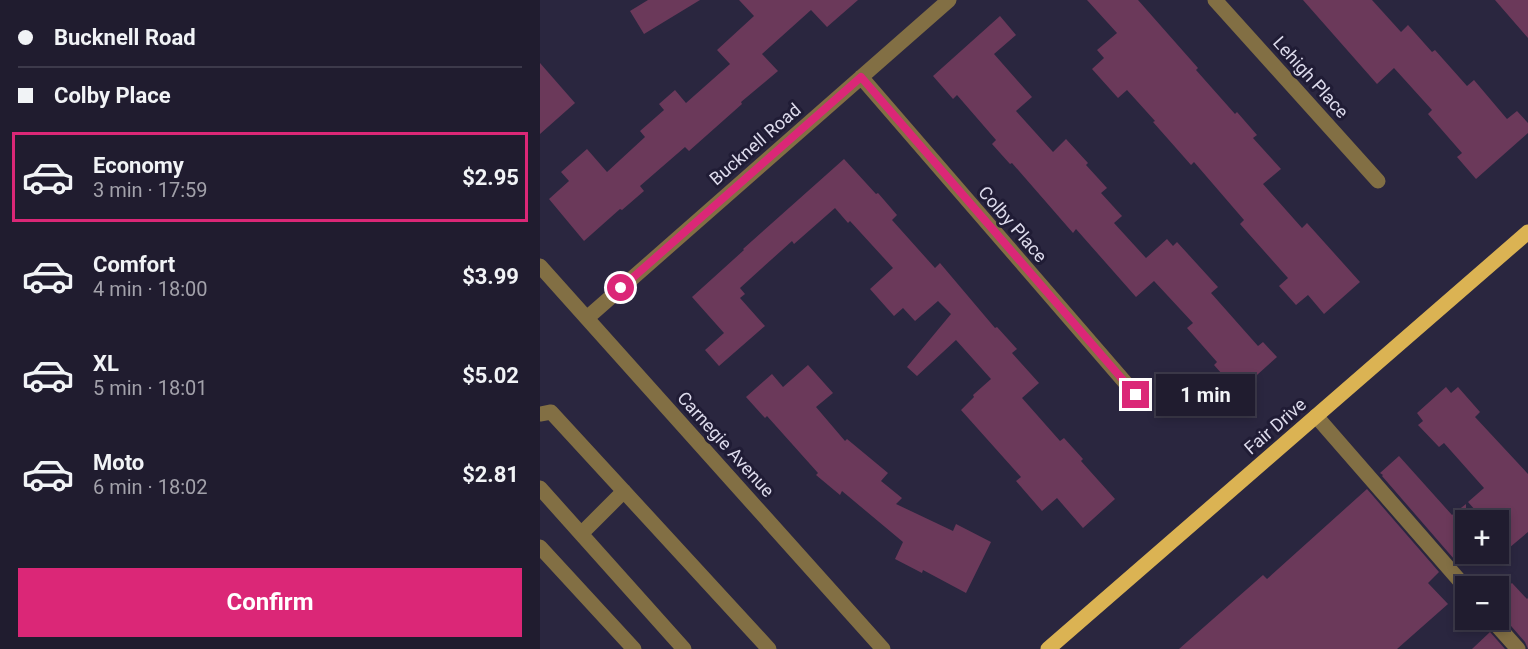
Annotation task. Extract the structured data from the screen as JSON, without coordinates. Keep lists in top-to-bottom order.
{
  "streets": {
    "main road": ["Fair Drive"],
    "street": [
      "Lehigh Place",
      "Bucknell Road",
      "Colby Place",
      "Carnegie Avenue"
    ]
  },
  "crossings": [
    ["Bucknell Road", "Colby Place"],
    ["Bucknell Road", "Carnegie Avenue"]
  ],
  "page": {
    "banner": ["Bucknell Road", "Colby Place"],
    "list": [
      {
        "name": "Economy",
        "note": "3 min · 17:59",
        "value": "$2.95"
      },
      {
        "name": "Comfort",
        "note": "4 min · 18:00",
        "value": "$3.99"
      },
      {
        "name": "XL",
        "note": "5 min · 18:01",
        "value": "$5.02"
      },
      {
        "name": "Moto",
        "note": "6 min · 18:02",
        "value": "$2.81"
      }
    ],
    "bubble": "1 min",
    "map_buttons": ["+", "−"],
    "buttons": "Confirm"
  }
}
